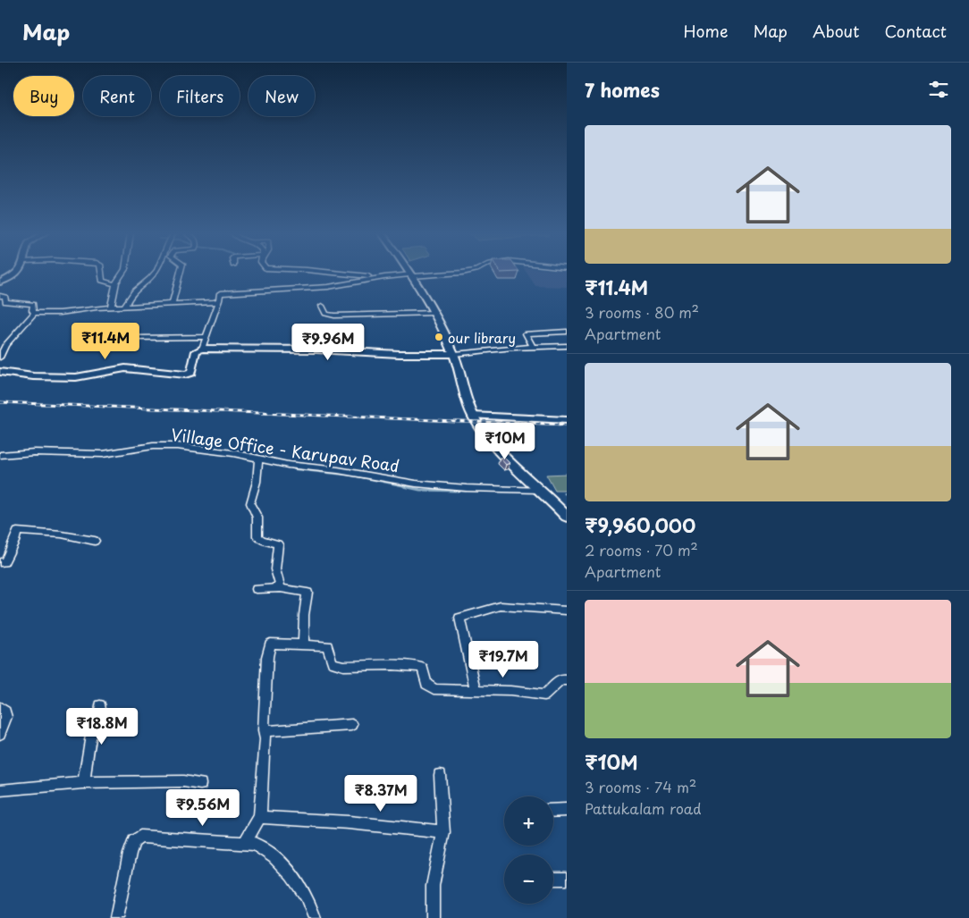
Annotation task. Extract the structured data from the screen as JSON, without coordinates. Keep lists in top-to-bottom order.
{
  "streets": {
    "street": ["Village Office - Karupav Road"]
  },
  "places": ["our library"],
  "page": {
    "header": "Map",
    "nav": [
      "Home",
      "Map",
      "About",
      "Contact"
    ],
    "heading": "7 homes",
    "chip": [
      "Buy",
      "Rent",
      "Filters",
      "New"
    ],
    "list": [
      {
        "name": "₹11.4M",
        "note": "3 rooms · 80 m² · Apartment"
      },
      {
        "name": "₹9,960,000",
        "note": "2 rooms · 70 m² · Apartment"
      },
      {
        "name": "₹10M",
        "note": "3 rooms · 74 m² · Pattukalam road"
      }
    ],
    "price": [
      "₹11.4M",
      "₹9.96M",
      "₹10M",
      "₹19.7M",
      "₹18.8M",
      "₹8.37M",
      "₹9.56M"
    ],
    "map_buttons": ["+", "−"]
  }
}
